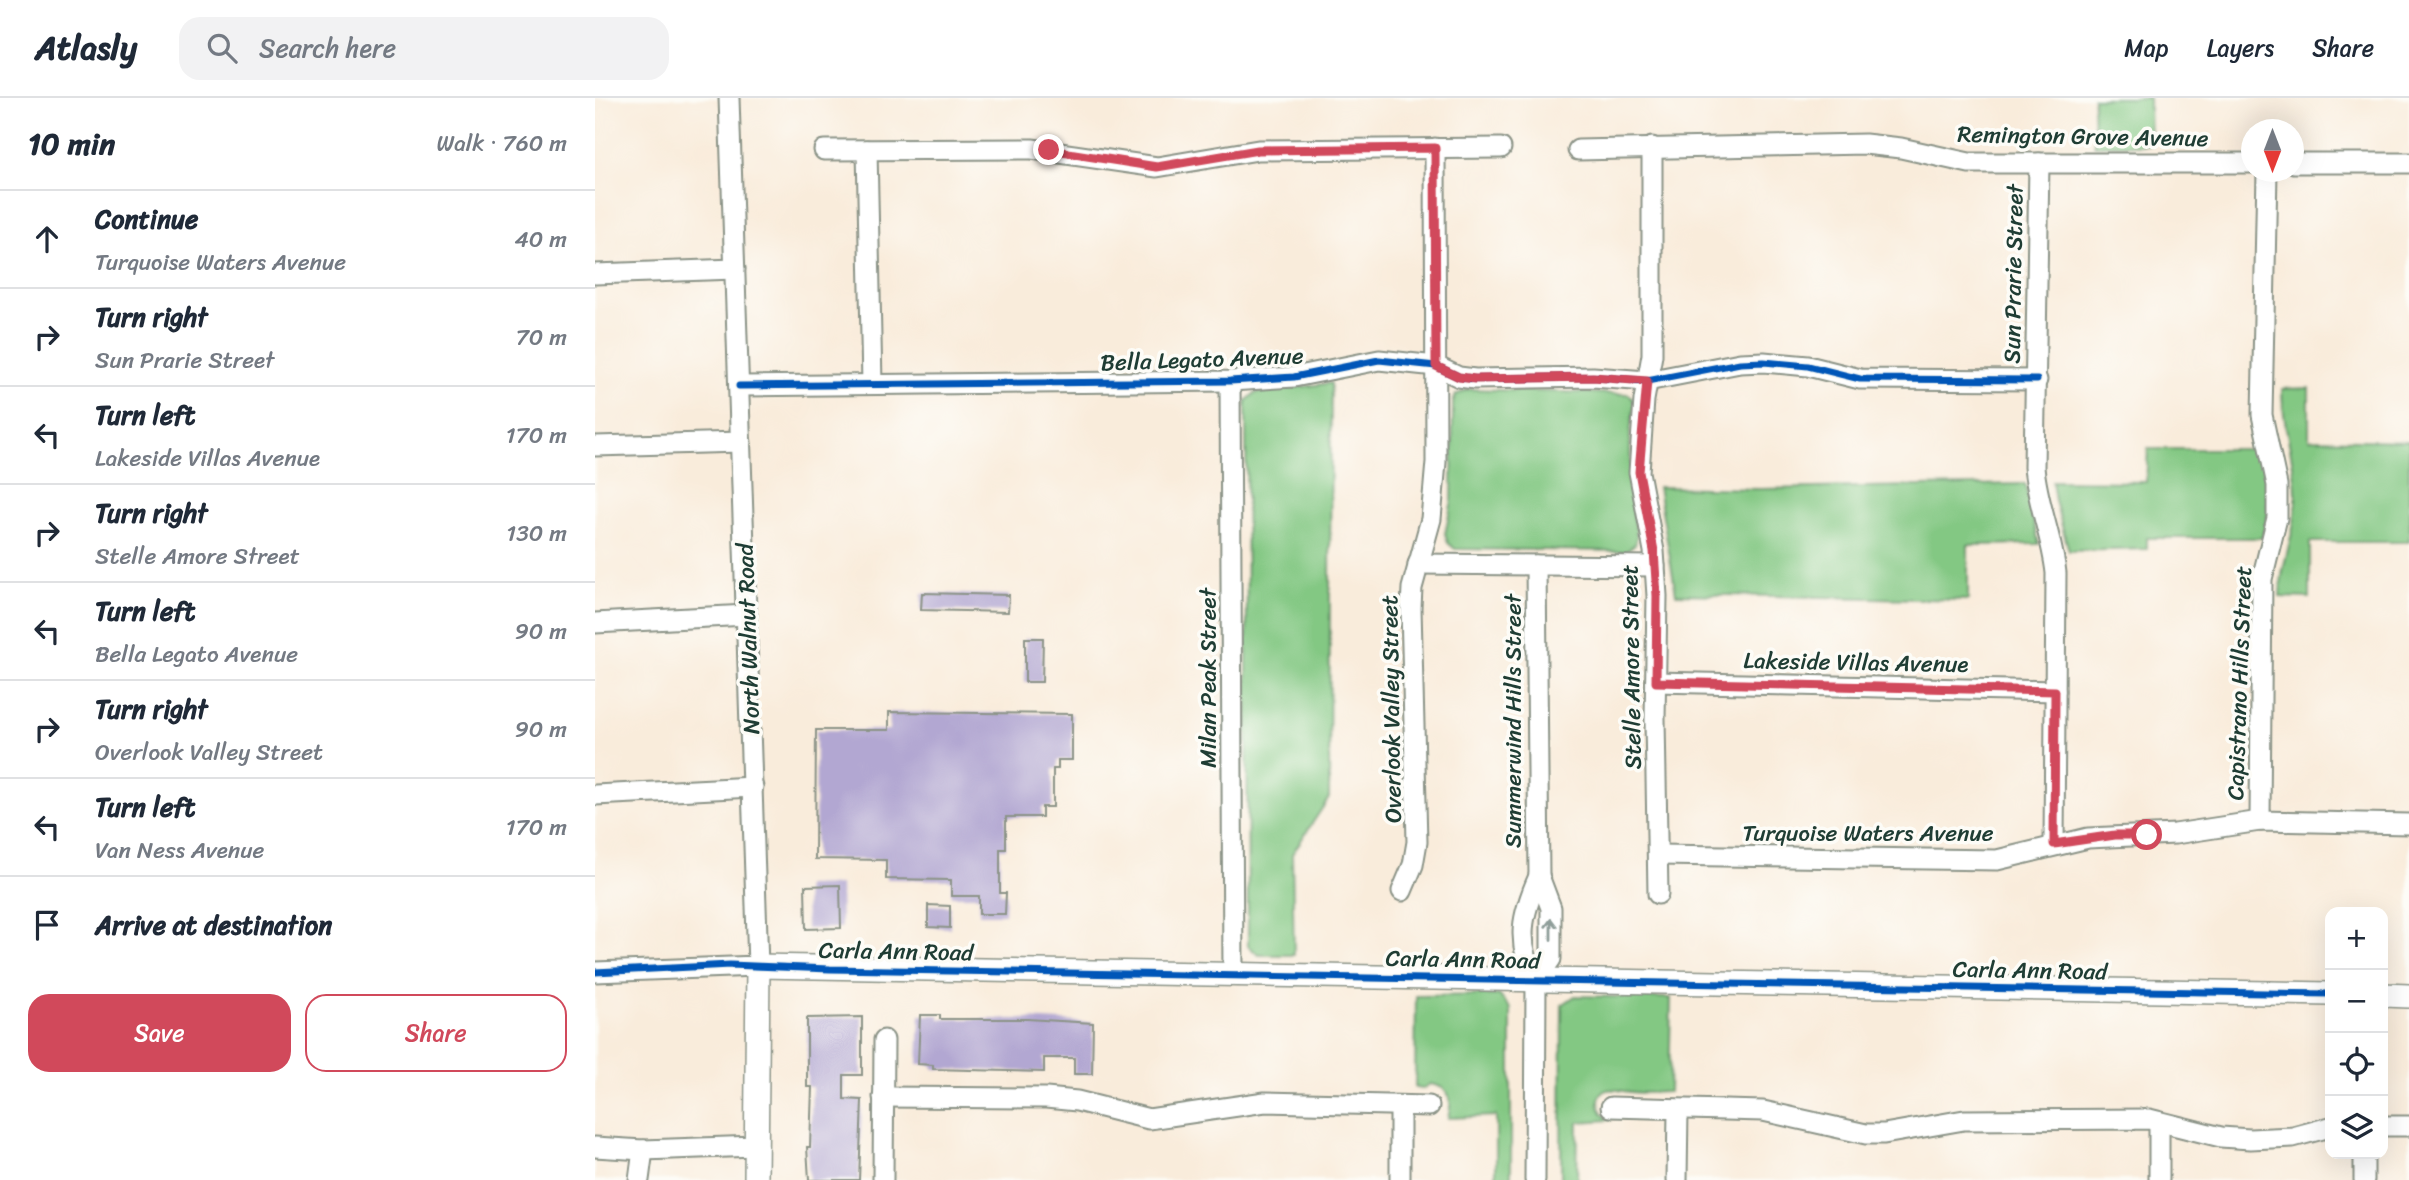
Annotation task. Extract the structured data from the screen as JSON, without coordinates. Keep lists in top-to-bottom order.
{
  "streets": {
    "street": [
      "Remington Grove Avenue",
      "Sun Prarie Street",
      "Bella Legato Avenue",
      "North Walnut Road",
      "Lakeside Villas Avenue",
      "Stelle Amore Street",
      "Milan Peak Street",
      "Capistrano Hills Street",
      "Overlook Valley Street",
      "Summerwind Hills Street",
      "Turquoise Waters Avenue",
      "Carla Ann Road"
    ]
  },
  "crossings": [
    ["Remington Grove Avenue", "Sun Prarie Street"],
    ["Remington Grove Avenue", "Stelle Amore Street"],
    ["Sun Prarie Street", "Bella Legato Avenue"],
    ["Sun Prarie Street", "Lakeside Villas Avenue"],
    ["Sun Prarie Street", "Turquoise Waters Avenue"],
    ["Bella Legato Avenue", "North Walnut Road"],
    ["Bella Legato Avenue", "Stelle Amore Street"],
    ["Bella Legato Avenue", "Milan Peak Street"],
    ["Bella Legato Avenue", "Overlook Valley Street"],
    ["North Walnut Road", "Carla Ann Road"],
    ["Lakeside Villas Avenue", "Stelle Amore Street"],
    ["Stelle Amore Street", "Turquoise Waters Avenue"],
    ["Milan Peak Street", "Carla Ann Road"],
    ["Capistrano Hills Street", "Turquoise Waters Avenue"],
    ["Summerwind Hills Street", "Carla Ann Road"]
  ],
  "north": "bottom",
  "page": {
    "header": "Atlasly",
    "search": "Search here",
    "nav": ["Map", "Layers", "Share"],
    "heading": ["10 min", "Walk · 760 m"],
    "list": [
      ["Continue", "Turquoise Waters Avenue", "40 m"],
      ["Turn right", "Sun Prarie Street", "70 m"],
      ["Turn left", "Lakeside Villas Avenue", "170 m"],
      ["Turn right", "Stelle Amore Street", "130 m"],
      ["Turn left", "Bella Legato Avenue", "90 m"],
      ["Turn right", "Overlook Valley Street", "90 m"],
      ["Turn left", "Van Ness Avenue", "170 m"],
      "Arrive at destination"
    ],
    "map_buttons": ["+", "−"],
    "buttons": ["Save", "Share"]
  }
}
